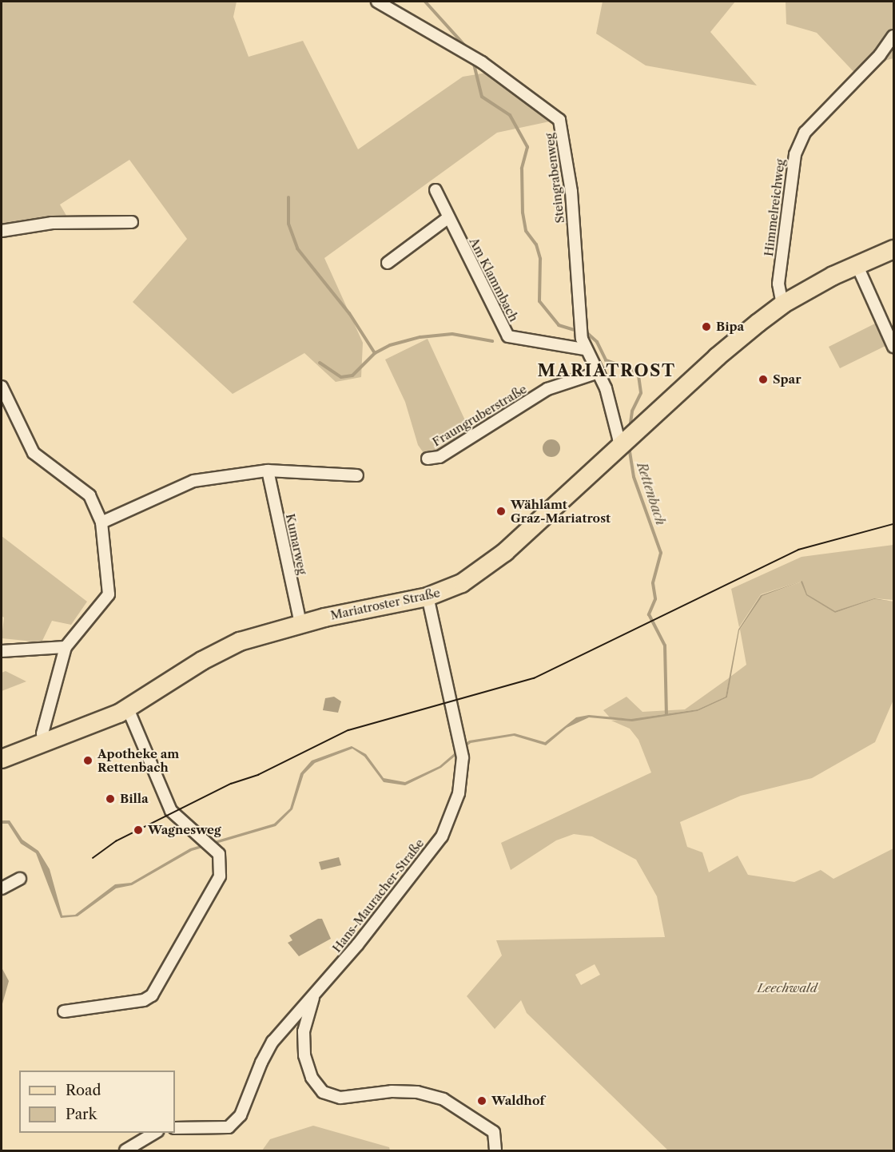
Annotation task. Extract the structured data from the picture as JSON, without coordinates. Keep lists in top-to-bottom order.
{
  "streets": {
    "main road": ["Mariatroster Straße"],
    "street": [
      "Steingrabenweg",
      "Himmelreichweg",
      "Am Klammbach",
      "Fraungruberstraße",
      "Kumarweg",
      "Hans-Mauracher-Straße"
    ]
  },
  "crossings": [
    ["Steingrabenweg", "Am Klammbach"],
    ["Steingrabenweg", "Fraungruberstraße"],
    ["Steingrabenweg", "Mariatroster Straße"],
    ["Himmelreichweg", "Mariatroster Straße"],
    ["Kumarweg", "Mariatroster Straße"],
    ["Mariatroster Straße", "Hans-Mauracher-Straße"]
  ],
  "districts": ["MARIATROST"],
  "water": ["Rettenbach"],
  "parks": ["Leechwald"],
  "places": [
    "Bipa",
    "Spar",
    "Wählamt Graz-Mariatrost",
    "Apotheke am Rettenbach",
    "Billa",
    "Wagnesweg",
    "Waldhof"
  ],
  "legend": ["Road", "Park"]
}
